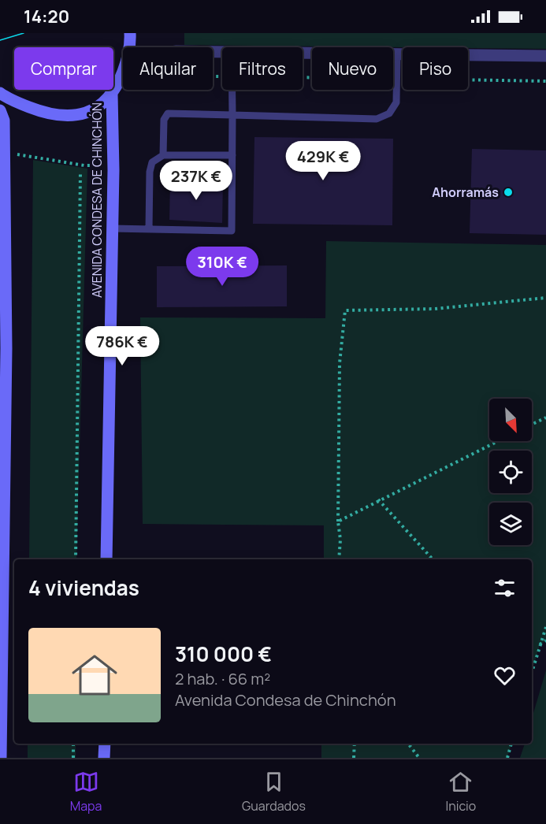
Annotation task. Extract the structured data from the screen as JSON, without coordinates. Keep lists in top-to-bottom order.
{
  "streets": {
    "street": ["AVENIDA CONDESA DE CHINCHÓN"]
  },
  "places": ["Ahorramás"],
  "north": "bottom right",
  "page": {
    "status": "14:20",
    "chip": [
      "Comprar",
      "Alquilar",
      "Filtros",
      "Nuevo",
      "Piso"
    ],
    "price": [
      "429K €",
      "237K €",
      "310K €",
      "786K €"
    ],
    "heading": "4 viviendas",
    "list": [
      {
        "name": "310 000 €",
        "note": "2 hab. · 66 m² · Avenida Condesa de Chinchón"
      }
    ],
    "tabs": ["Mapa", "Guardados", "Inicio"]
  }
}
